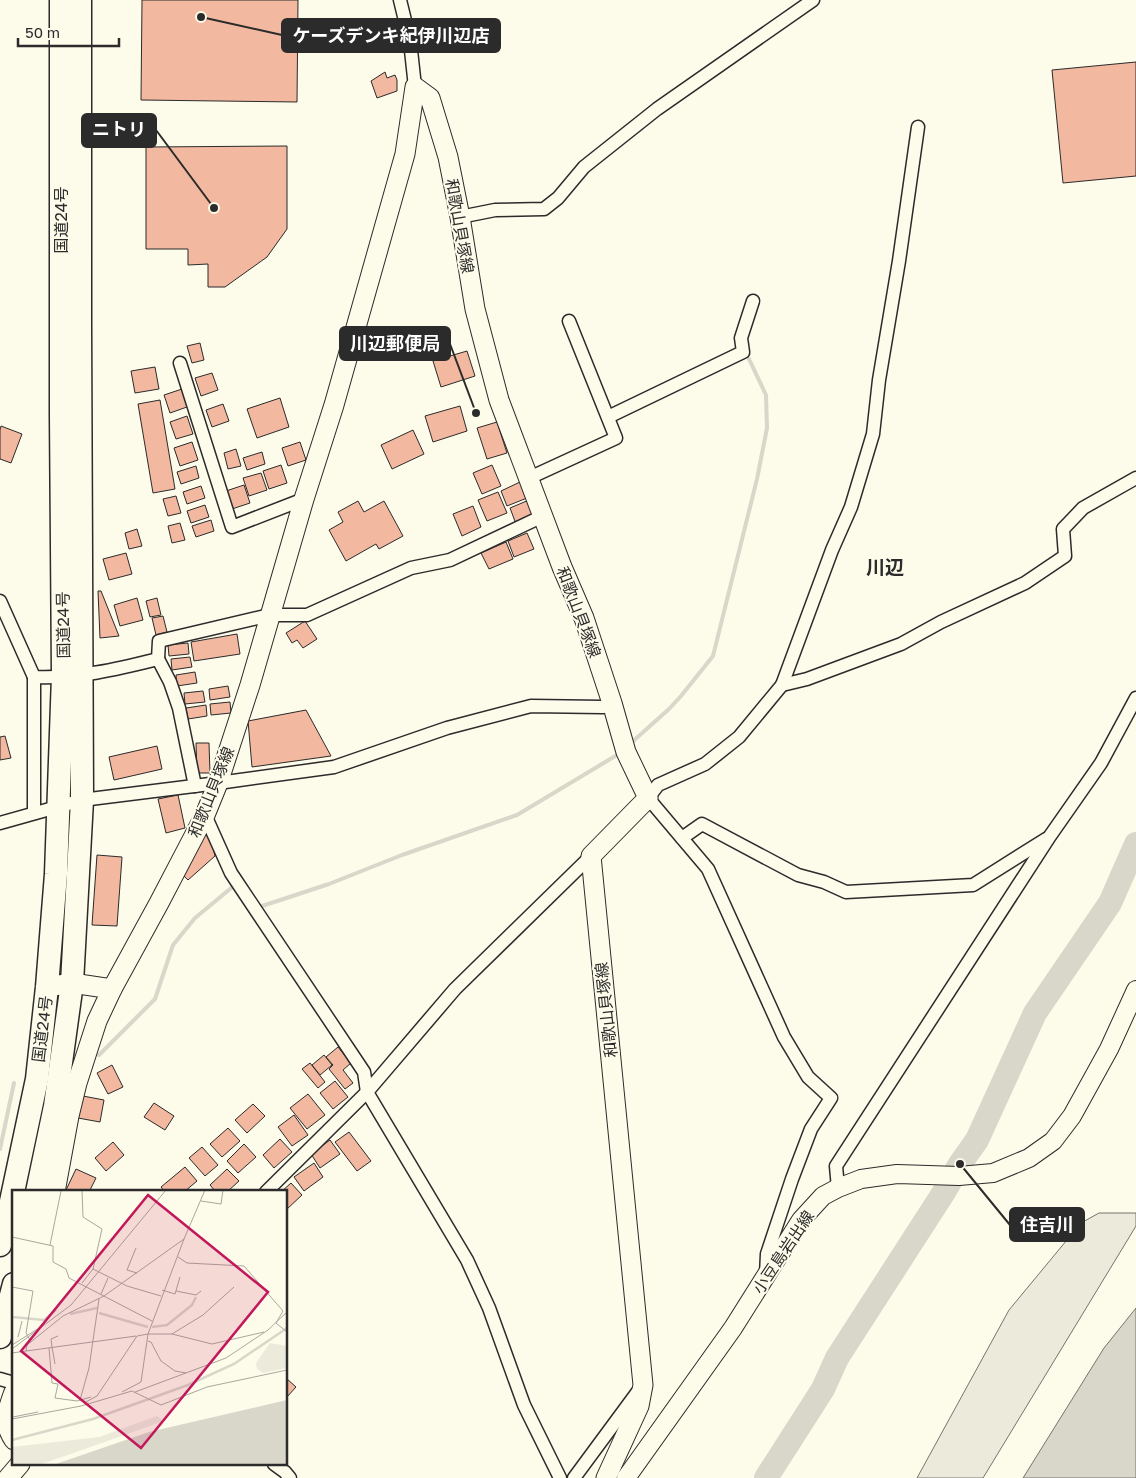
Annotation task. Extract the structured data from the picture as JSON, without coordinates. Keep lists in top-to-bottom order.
{
  "streets": {
    "highway": ["国道24号"],
    "main road": ["和歌山貝塚線", "小豆島岩出線"]
  },
  "districts": ["川辺"],
  "places": [
    "ケーズデンキ紀伊川辺店",
    "ニトリ",
    "川辺郵便局",
    "住吉川"
  ],
  "scale_bar": "50 m"
}
